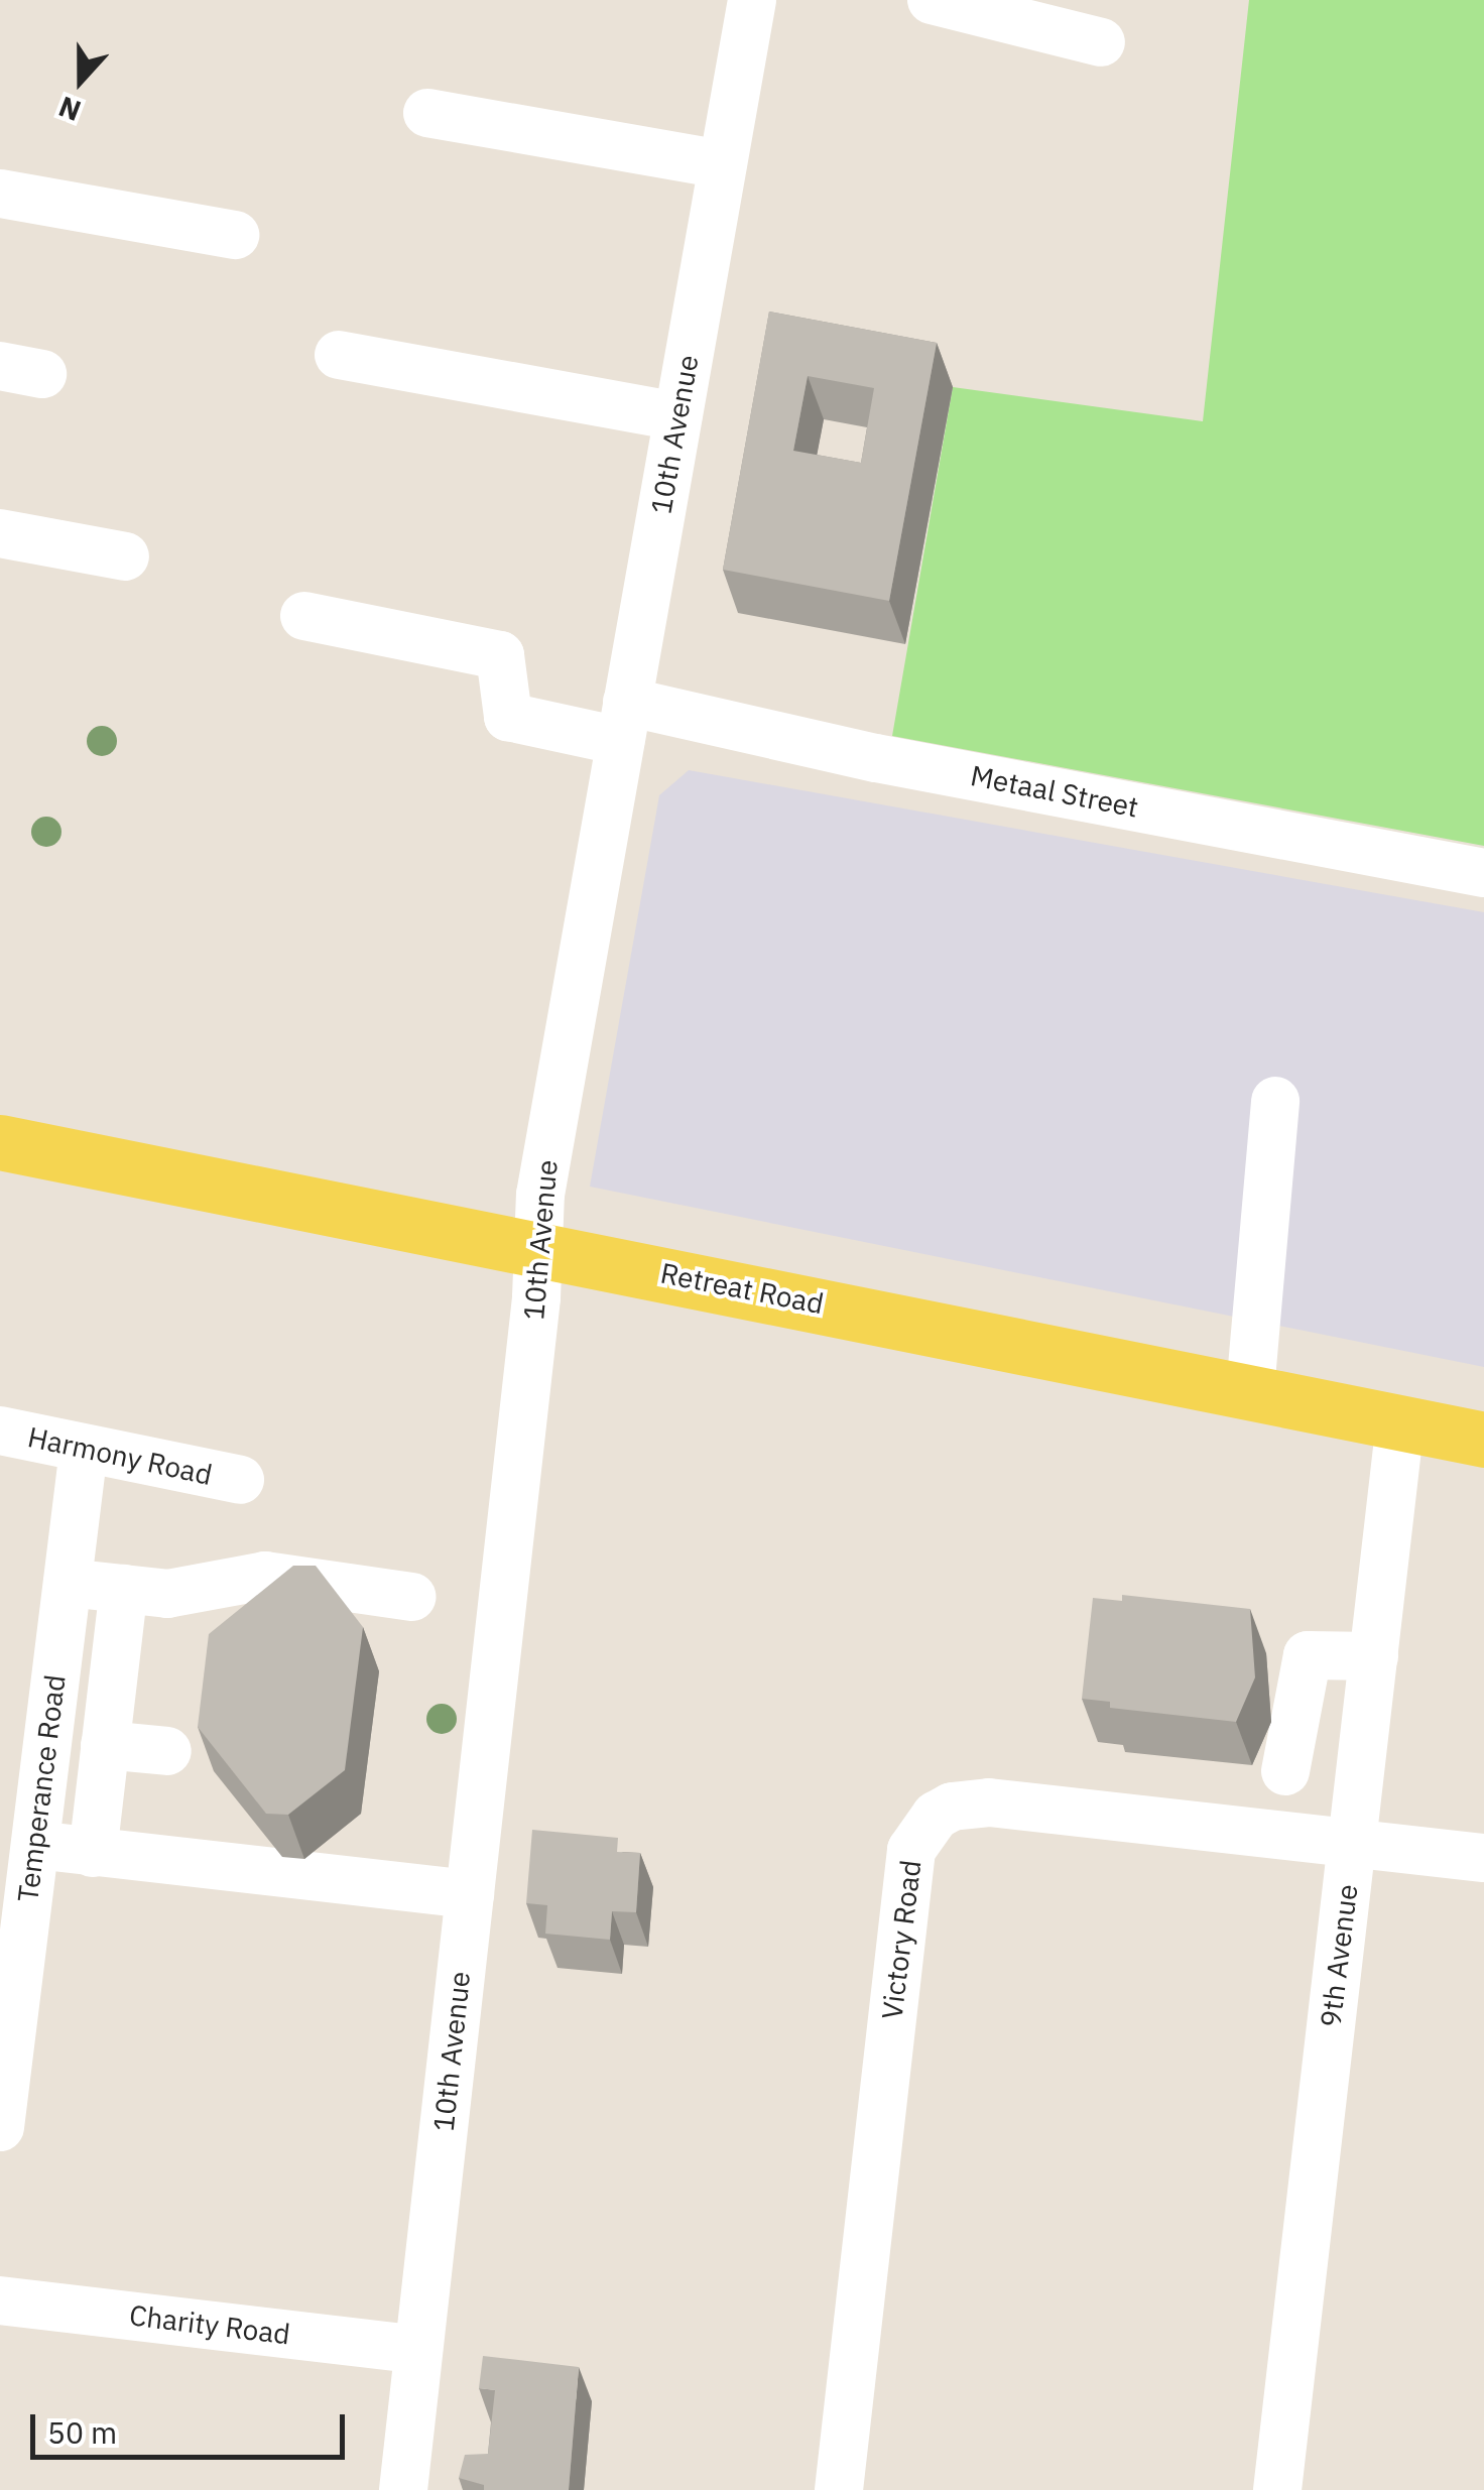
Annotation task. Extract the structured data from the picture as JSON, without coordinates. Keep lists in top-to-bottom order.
{
  "streets": {
    "main road": ["Retreat Road"],
    "street": [
      "10th Avenue",
      "Metaal Street",
      "Harmony Road",
      "Temperance Road",
      "Victory Road",
      "9th Avenue",
      "Charity Road"
    ]
  },
  "crossings": [
    ["10th Avenue", "Metaal Street"],
    ["10th Avenue", "Retreat Road"],
    ["10th Avenue", "Charity Road"],
    ["Retreat Road", "9th Avenue"],
    ["Harmony Road", "Temperance Road"],
    ["Victory Road", "9th Avenue"]
  ],
  "scale_bar": "50 m",
  "north": "bottom"
}
